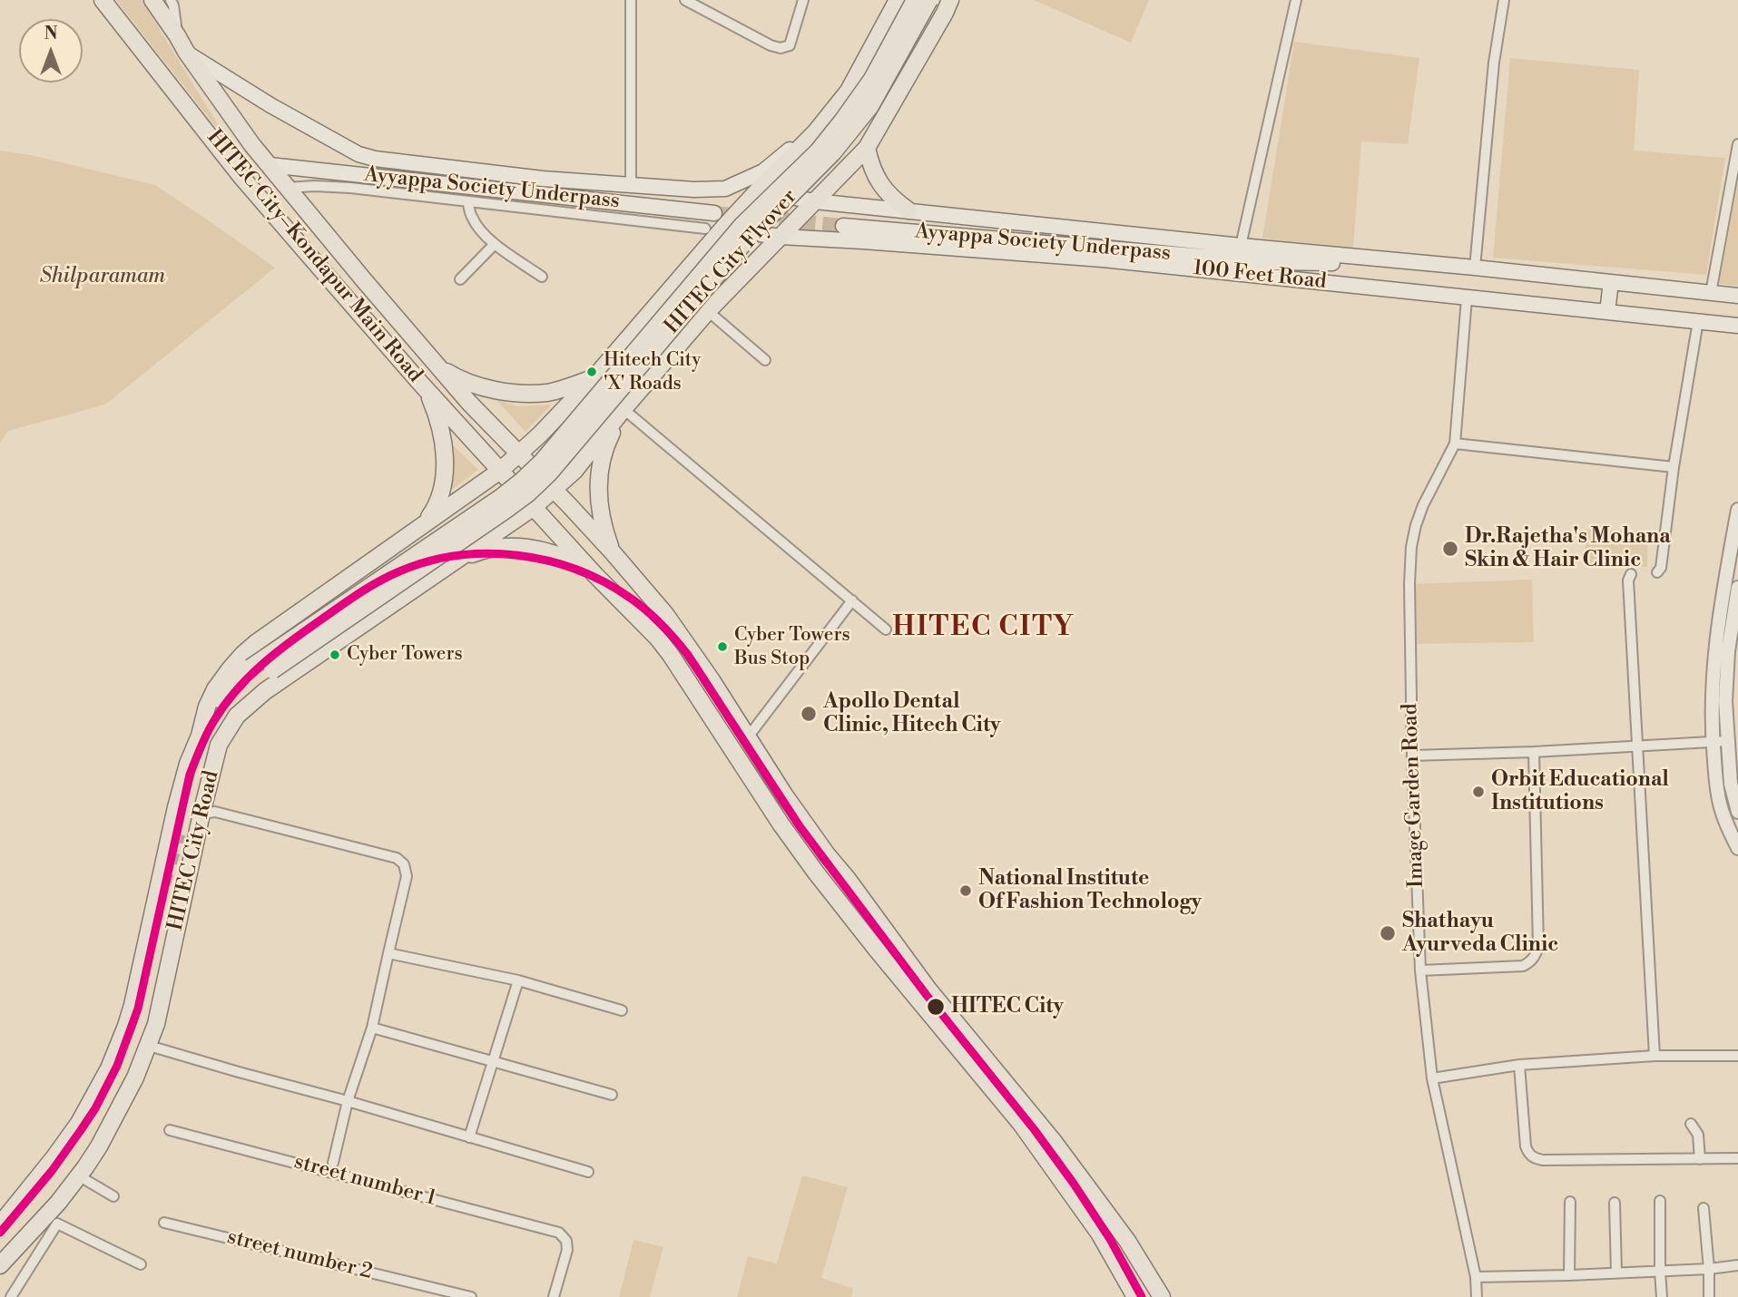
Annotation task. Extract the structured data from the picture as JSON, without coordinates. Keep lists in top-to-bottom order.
{
  "streets": {
    "main road": [
      "Ayyappa Society Underpass",
      "HITEC City–Kondapur Main Road",
      "HITEC City Flyover",
      "100 Feet Road",
      "HITEC City Road"
    ],
    "street": ["Image Garden Road", "street number 1", "street number 2"]
  },
  "crossings": [
    ["Ayyappa Society Underpass", "HITEC City–Kondapur Main Road"],
    ["Ayyappa Society Underpass", "100 Feet Road"],
    ["HITEC City–Kondapur Main Road", "HITEC City Road"],
    ["HITEC City Flyover", "HITEC City Road"],
    ["100 Feet Road", "Image Garden Road"],
    ["100 Feet Road", "HITEC City Road"]
  ],
  "districts": ["HITEC CITY"],
  "parks": ["Shilparamam"],
  "places": [
    "Hitech City 'X' Roads",
    "Dr.Rajetha's Mohana Skin & Hair Clinic",
    "Cyber Towers Bus Stop",
    "Cyber Towers",
    "Apollo Dental Clinic, Hitech City",
    "Orbit Educational Institutions",
    "National Institute Of Fashion Technology",
    "Shathayu Ayurveda Clinic",
    "HITEC City"
  ],
  "north": "top"
}
